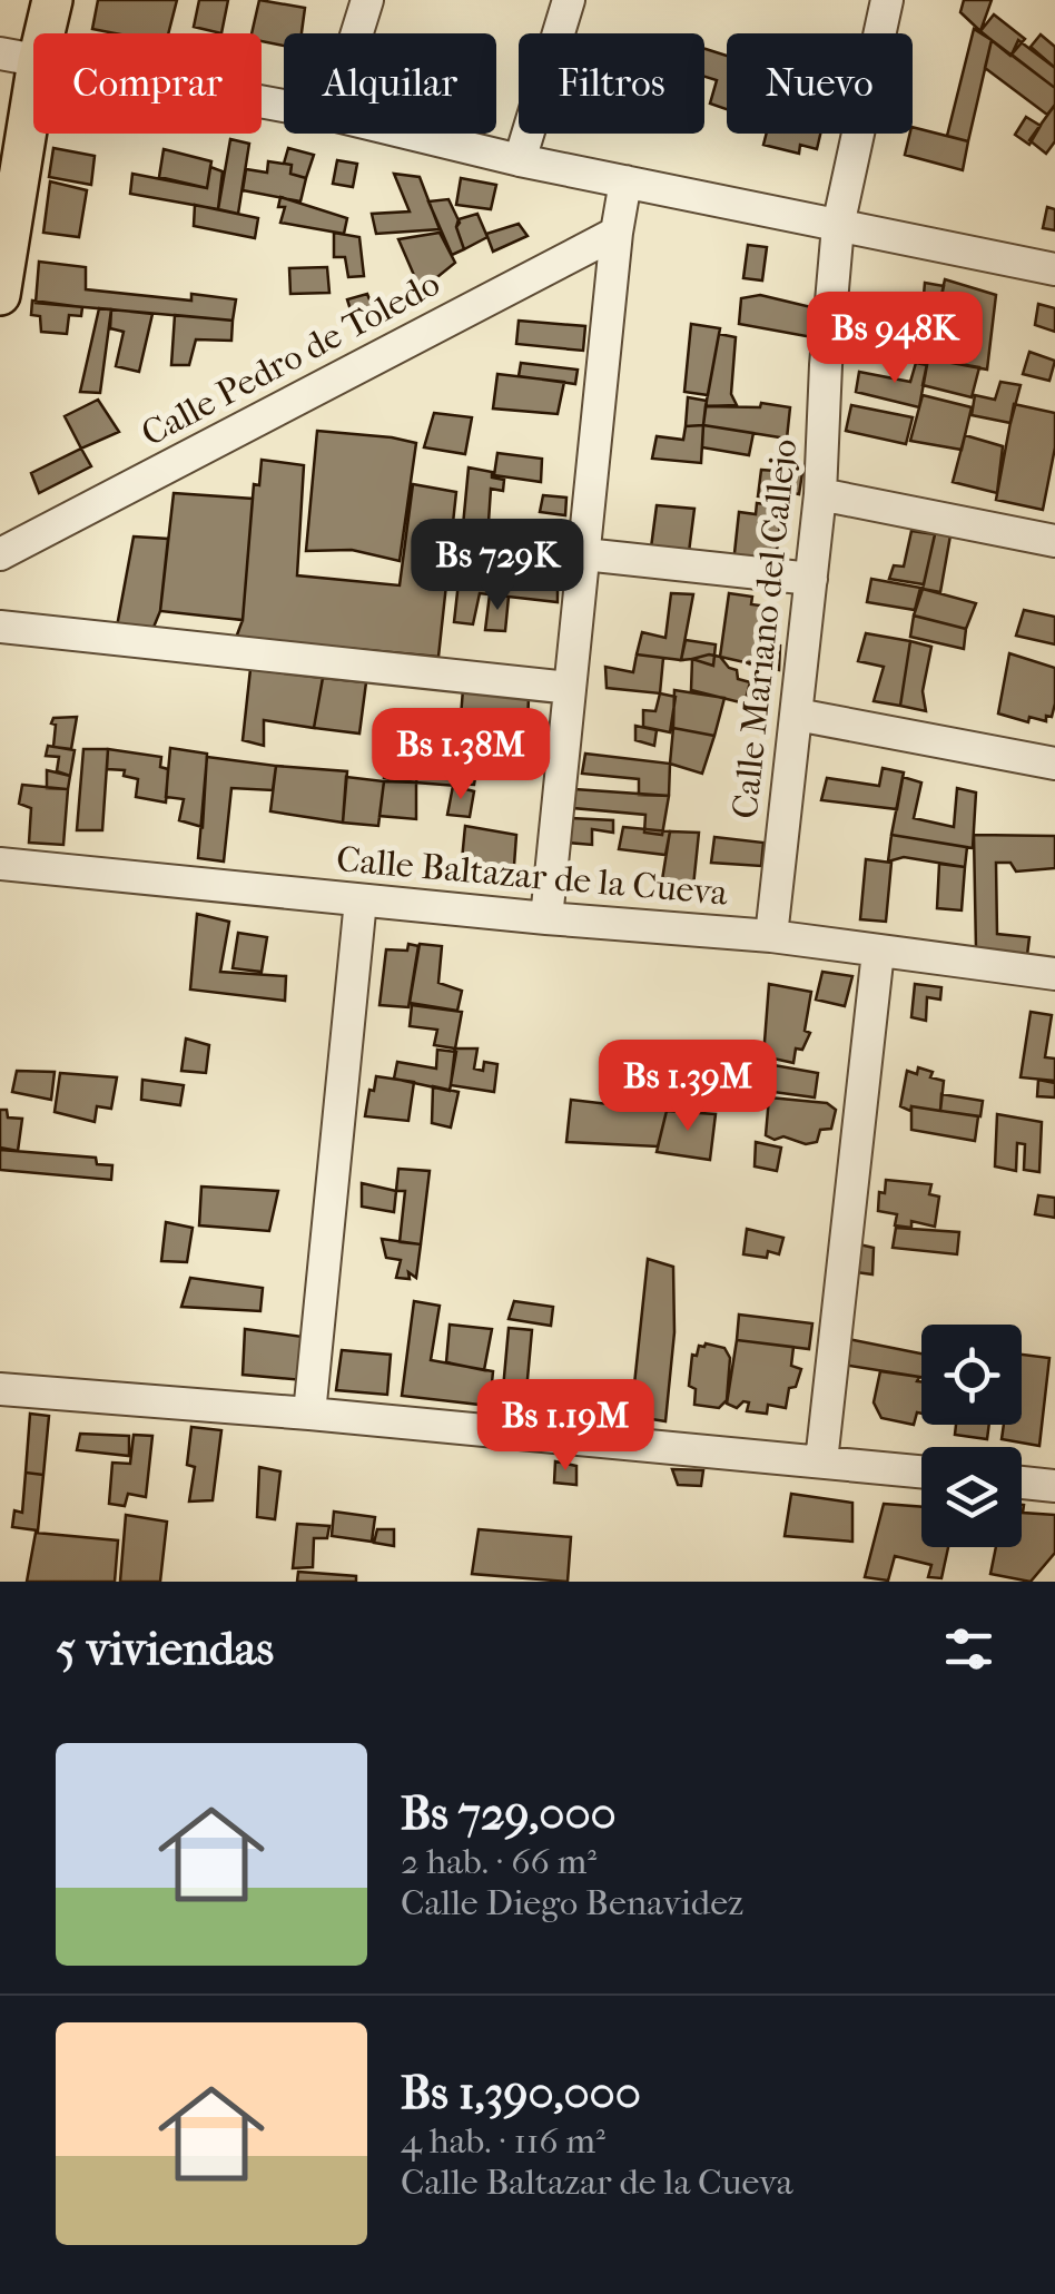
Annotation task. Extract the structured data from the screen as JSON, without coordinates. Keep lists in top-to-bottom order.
{
  "streets": {
    "street": ["Calle Pedro de Toledo", "Calle Mariano del Callejo", "Calle Baltazar de la Cueva"]
  },
  "crossings": [
    ["Calle Mariano del Callejo", "Calle Baltazar de la Cueva"]
  ],
  "page": {
    "chip": [
      "Comprar",
      "Alquilar",
      "Filtros",
      "Nuevo"
    ],
    "price": [
      "Bs 948K",
      "Bs 729K",
      "Bs 1.38M",
      "Bs 1.39M",
      "Bs 1.19M"
    ],
    "heading": "5 viviendas",
    "list": [
      {
        "name": "Bs 729,000",
        "note": "2 hab. · 66 m² · Calle Diego Benavidez"
      },
      {
        "name": "Bs 1,390,000",
        "note": "4 hab. · 116 m² · Calle Baltazar de la Cueva"
      }
    ]
  }
}
